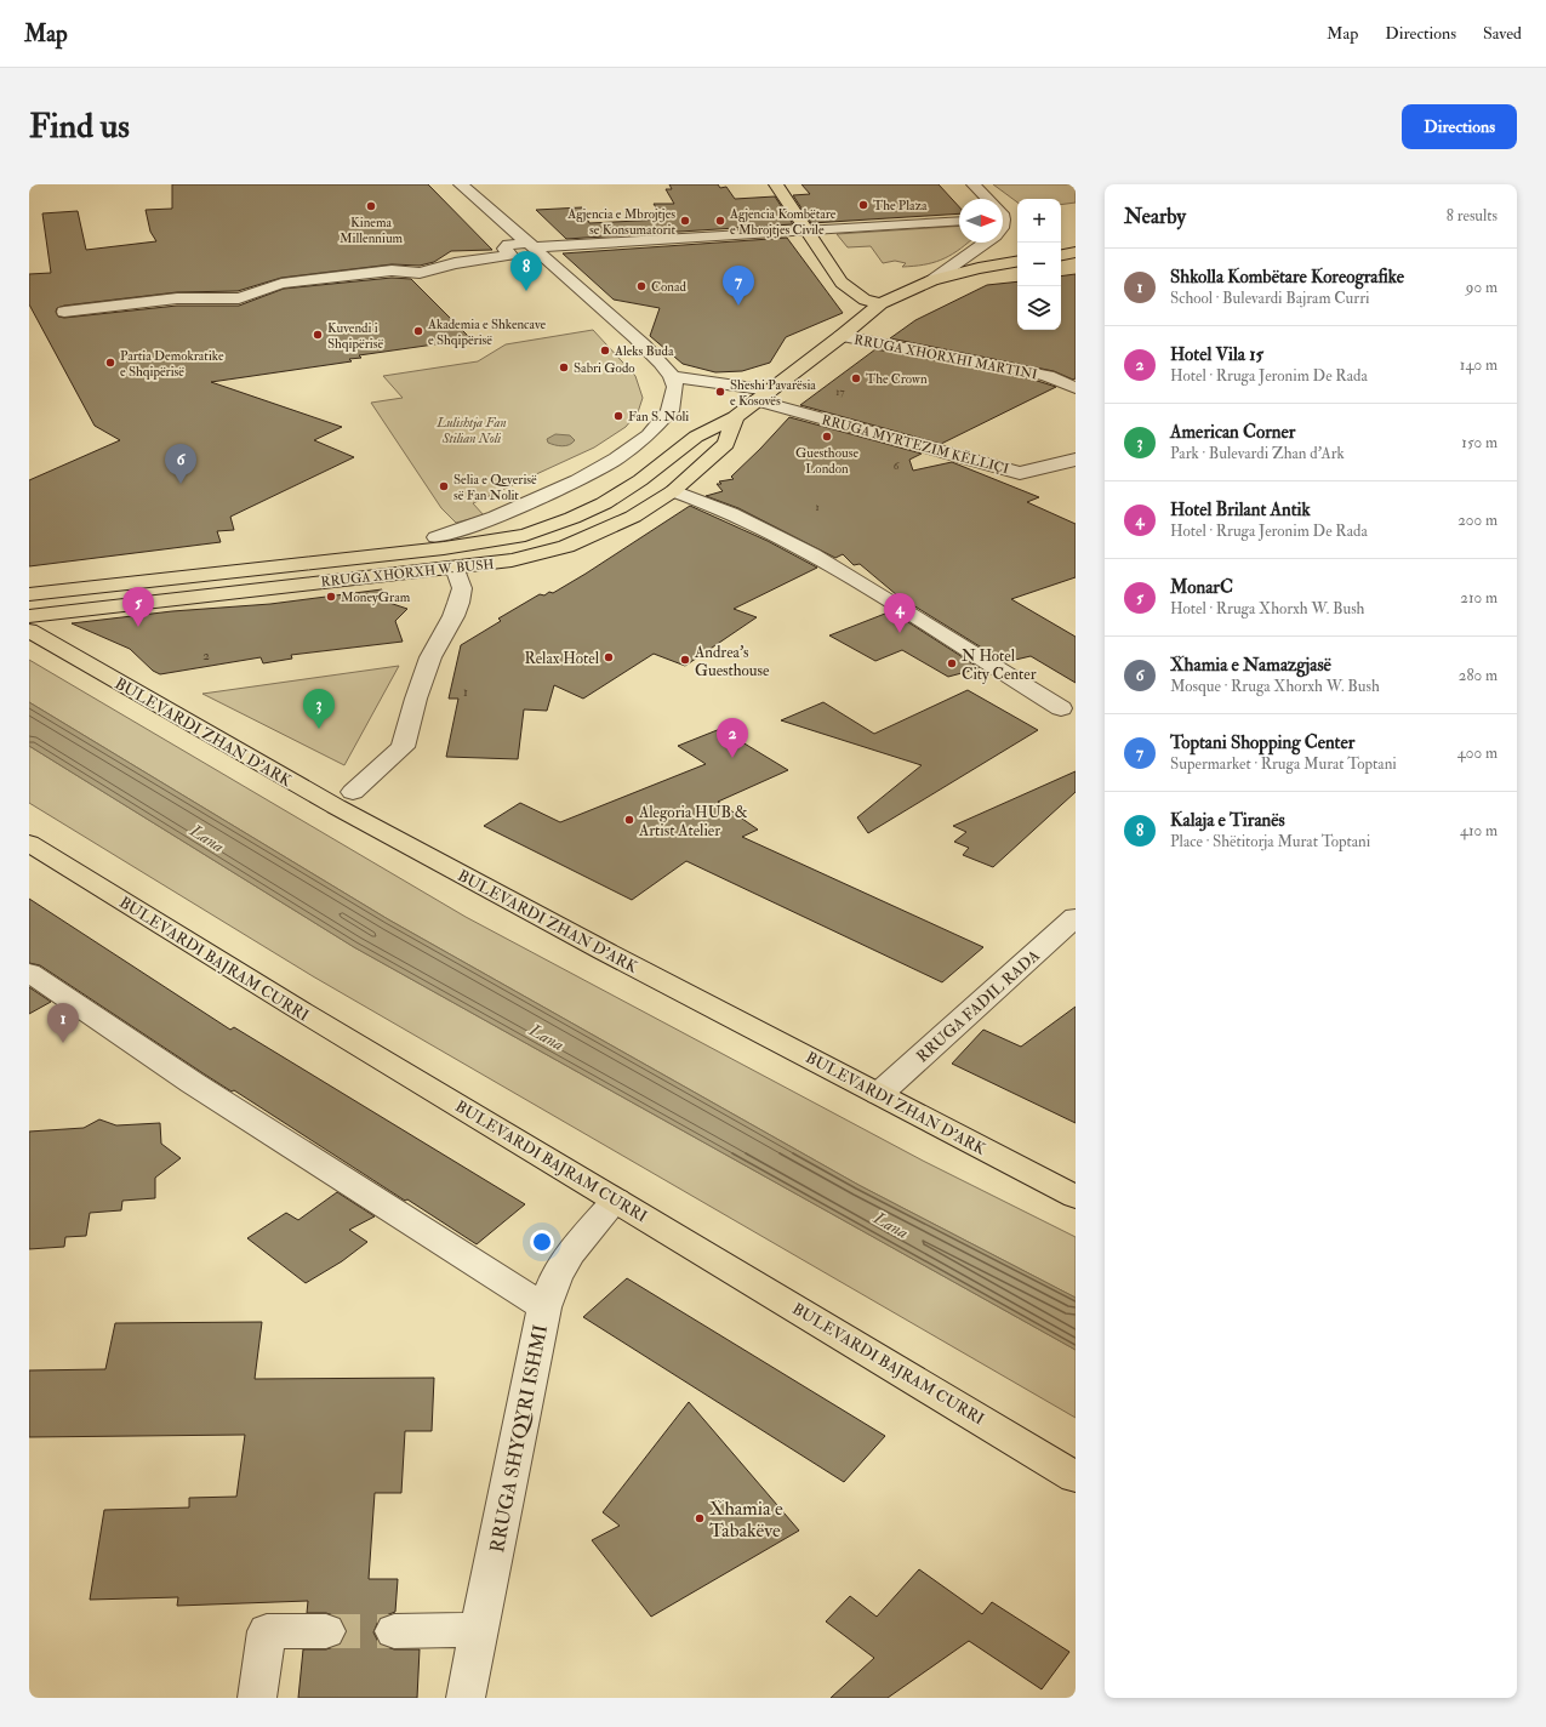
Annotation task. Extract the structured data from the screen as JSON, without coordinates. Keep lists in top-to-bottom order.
{
  "streets": {
    "main road": ["RRUGA XHORXH W. BUSH", "BULEVARDI ZHAN D'ARK", "BULEVARDI BAJRAM CURRI"],
    "street": [
      "RRUGA XHORXHI MARTINI",
      "RRUGA MYRTEZIM KËLLIÇI",
      "RRUGA FADIL RADA",
      "RRUGA SHYQYRI ISHMI"
    ]
  },
  "crossings": [
    ["RRUGA XHORXHI MARTINI", "RRUGA XHORXH W. BUSH"],
    ["RRUGA MYRTEZIM KËLLIÇI", "RRUGA XHORXH W. BUSH"],
    ["BULEVARDI ZHAN D'ARK", "RRUGA FADIL RADA"],
    ["BULEVARDI BAJRAM CURRI", "RRUGA SHYQYRI ISHMI"]
  ],
  "water": ["Lana"],
  "parks": ["Lulishtja Fan Stilian Noli"],
  "places": [
    "The Plaza",
    "Kinema Millennium",
    "Agjencia e Mbrojtjes se Konsumatorit",
    "Agjencia Kombëtare e Mbrojtjes Civile",
    "Conad",
    "Akademia e Shkencave e Shqipërisë",
    "Kuvendi i Shqipërisë",
    "Aleks Buda",
    "Partia Demokratike e Shqipërisë",
    "Sabri Godo",
    "The Crown",
    "Sheshi Pavarësia e Kosovës",
    "Fan S. Noli",
    "Guesthouse London",
    "Selia e Qeverisë së Fan Nolit",
    "MoneyGram",
    "Relax Hotel",
    "Andrea's Guesthouse",
    "N Hotel City Center",
    "Alegoria HUB & Artist Atelier",
    "Xhamia e Tabakëve"
  ],
  "house_numbers": [
    "17",
    "6",
    "1",
    "2",
    "1"
  ],
  "north": "right",
  "page": {
    "header": "Map",
    "nav": ["Map", "Directions", "Saved"],
    "buttons": "Directions",
    "title": "Find us",
    "heading": ["Nearby", "8 results"],
    "map_buttons": ["+", "−"],
    "list": [
      {
        "mark": "1",
        "name": "Shkolla Kombëtare Koreografike",
        "note": "School · Bulevardi Bajram Curri",
        "value": "90 m"
      },
      {
        "mark": "2",
        "name": "Hotel Vila 15",
        "note": "Hotel · Rruga Jeronim De Rada",
        "value": "140 m"
      },
      {
        "mark": "3",
        "name": "American Corner",
        "note": "Park · Bulevardi Zhan d'Ark",
        "value": "150 m"
      },
      {
        "mark": "4",
        "name": "Hotel Brilant Antik",
        "note": "Hotel · Rruga Jeronim De Rada",
        "value": "200 m"
      },
      {
        "mark": "5",
        "name": "MonarC",
        "note": "Hotel · Rruga Xhorxh W. Bush",
        "value": "210 m"
      },
      {
        "mark": "6",
        "name": "Xhamia e Namazgjasë",
        "note": "Mosque · Rruga Xhorxh W. Bush",
        "value": "280 m"
      },
      {
        "mark": "7",
        "name": "Toptani Shopping Center",
        "note": "Supermarket · Rruga Murat Toptani",
        "value": "400 m"
      },
      {
        "mark": "8",
        "name": "Kalaja e Tiranës",
        "note": "Place · Shëtitorja Murat Toptani",
        "value": "410 m"
      }
    ],
    "pins": [
      "8",
      "7",
      "6",
      "5",
      "4",
      "3",
      "2",
      "1"
    ]
  }
}
